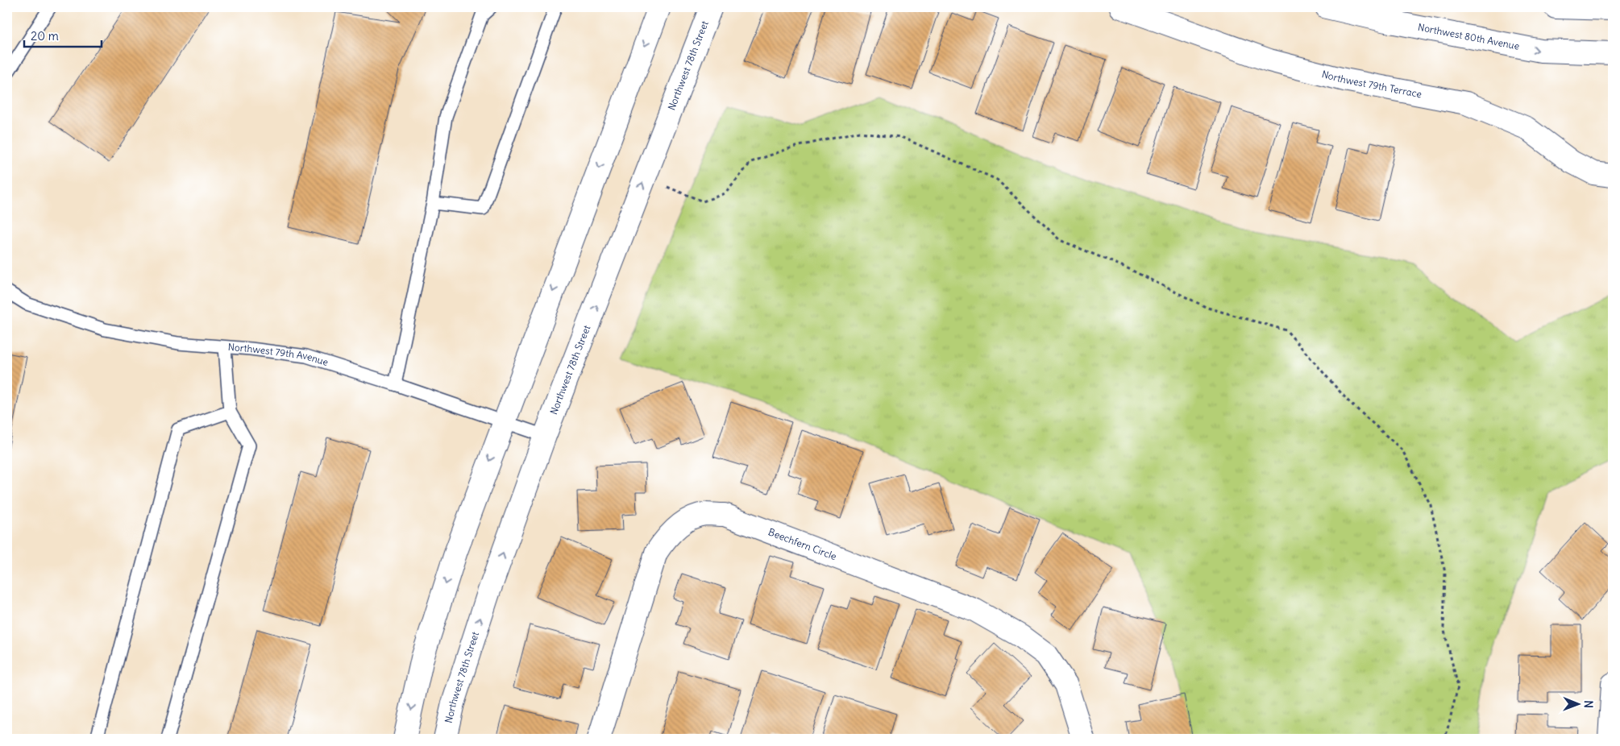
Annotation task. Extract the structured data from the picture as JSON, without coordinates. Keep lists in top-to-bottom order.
{
  "streets": {
    "street": [
      "Northwest 80th Avenue",
      "Northwest 78th Street",
      "Northwest 79th Terrace",
      "Beechfern Circle"
    ],
    "lane": ["Northwest 79th Avenue"]
  },
  "crossings": [
    ["Northwest 78th Street", "Northwest 79th Avenue"]
  ],
  "one_way": ["Northwest 80th Avenue"],
  "scale_bar": "20 m",
  "north": "right"
}
